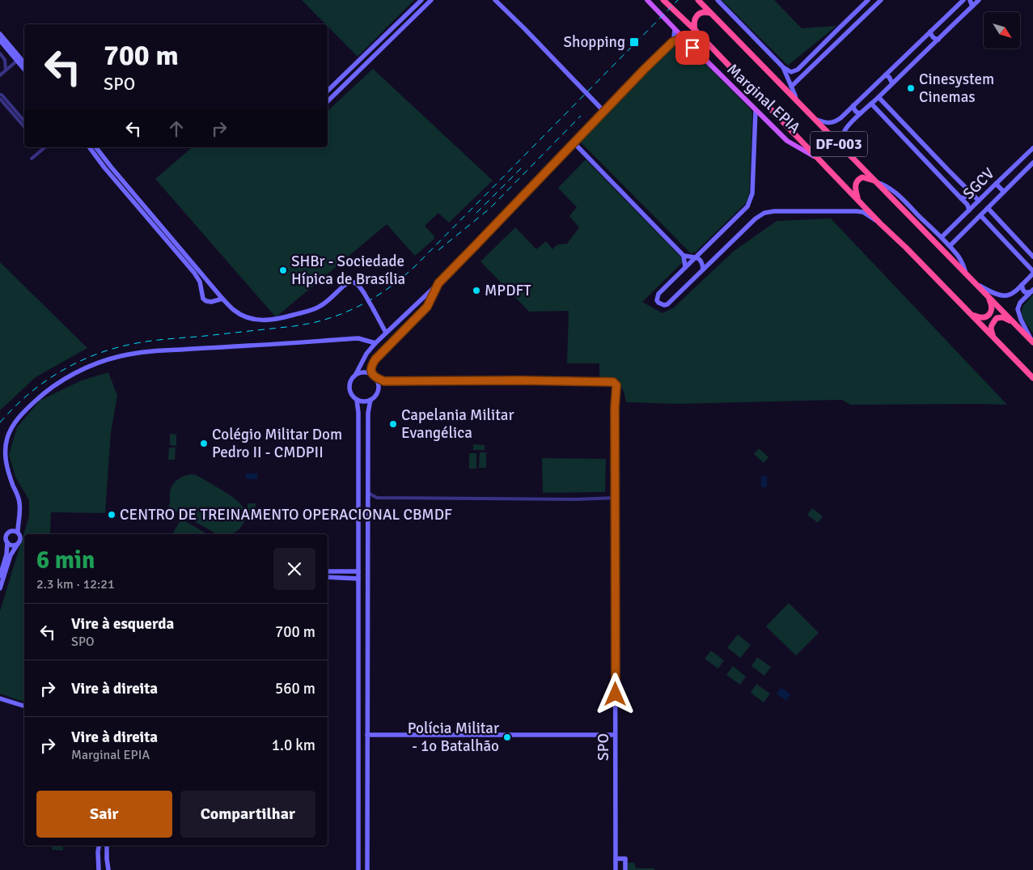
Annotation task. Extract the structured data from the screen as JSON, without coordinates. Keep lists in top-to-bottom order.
{
  "streets": {
    "highway": ["DF-003"],
    "main road": ["Marginal EPIA"],
    "street": ["SGCV", "SPO"]
  },
  "crossings": [
    ["Marginal EPIA", "DF-003"]
  ],
  "places": {
    "transit": ["Shopping"],
    "other": [
      "Cinesystem Cinemas",
      "SHBr - Sociedade Hípica de Brasília",
      "MPDFT",
      "Capelania Militar Evangélica",
      "Colégio Militar Dom Pedro II - CMDPII",
      "CENTRO DE TREINAMENTO OPERACIONAL CBMDF",
      "Polícia Militar - 1o Batalhão"
    ]
  },
  "north": "bottom right",
  "page": {
    "turn": ["700 m", "SPO"],
    "heading": ["6 min", "2.3 km · 12:21"],
    "list": [
      {
        "name": "Vire à esquerda",
        "note": "SPO",
        "value": "700 m"
      },
      {
        "name": "Vire à direita",
        "value": "560 m"
      },
      {
        "name": "Vire à direita",
        "note": "Marginal EPIA",
        "value": "1.0 km"
      }
    ],
    "buttons": ["Sair", "Compartilhar"]
  }
}
